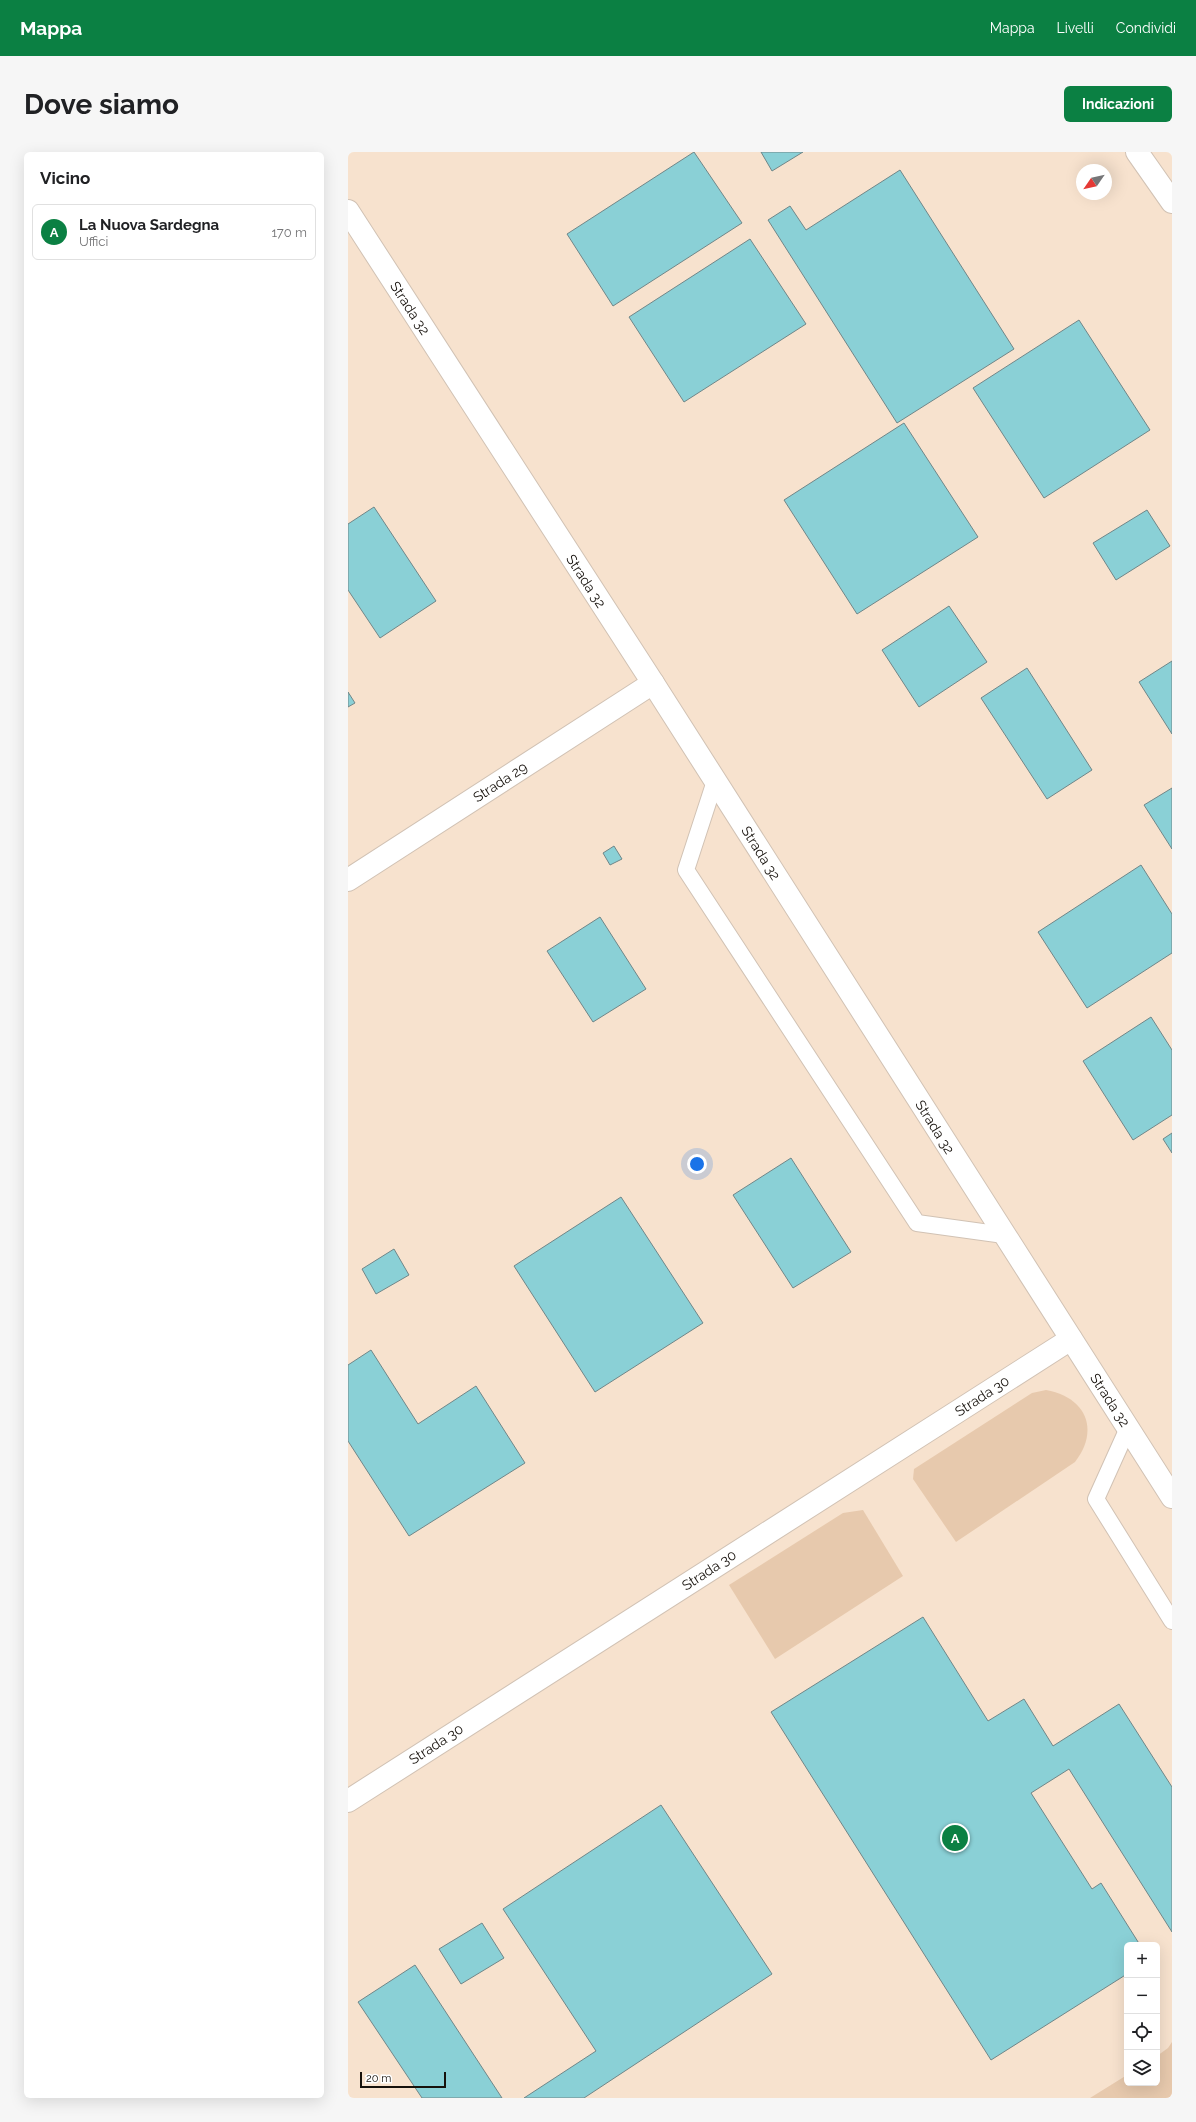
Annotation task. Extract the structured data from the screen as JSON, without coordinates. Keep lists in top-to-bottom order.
{
  "streets": {
    "street": ["Strada 32", "Strada 29", "Strada 30"]
  },
  "crossings": [
    ["Strada 32", "Strada 29"],
    ["Strada 32", "Strada 30"]
  ],
  "scale_bar": "20 m",
  "north": "bottom left",
  "page": {
    "header": "Mappa",
    "nav": ["Mappa", "Livelli", "Condividi"],
    "buttons": "Indicazioni",
    "title": "Dove siamo",
    "heading": "Vicino",
    "list": [
      {
        "mark": "A",
        "name": "La Nuova Sardegna",
        "note": "Uffici",
        "value": "170 m"
      }
    ],
    "pins": "A",
    "map_buttons": ["+", "−"],
    "scale": "20 m"
  }
}
